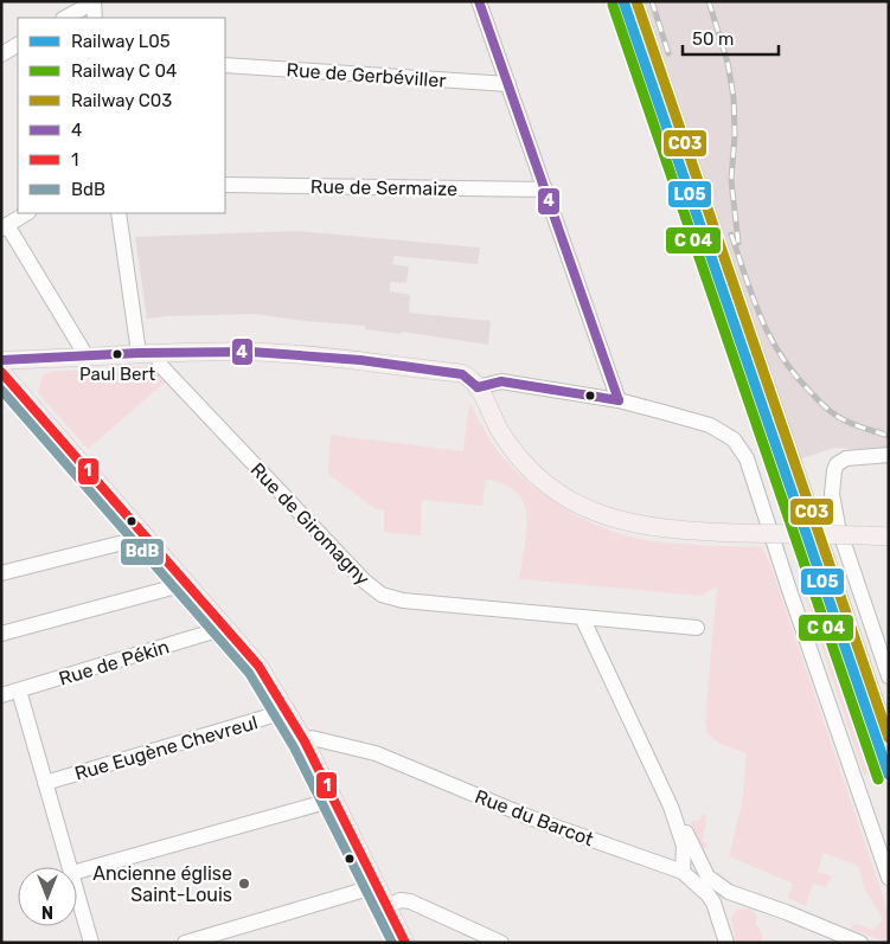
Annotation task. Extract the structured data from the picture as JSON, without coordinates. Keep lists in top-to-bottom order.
{
  "streets": {
    "street": [
      "Rue de Gerbéviller",
      "Rue de Sermaize",
      "Rue de Giromagny",
      "Rue de Pékin",
      "Rue Eugène Chevreul",
      "Rue du Barcot"
    ]
  },
  "places": ["Paul Bert", "Ancienne église Saint-Louis"],
  "lines": [
    "rail line L05",
    "rail line C03",
    "transit line 4",
    "transit line 1",
    "transit line BdB"
  ],
  "legend": [
    "Railway L05",
    "Railway C 04",
    "Railway C03",
    "4",
    "1",
    "BdB"
  ],
  "scale_bar": "50 m",
  "north": "bottom"
}
